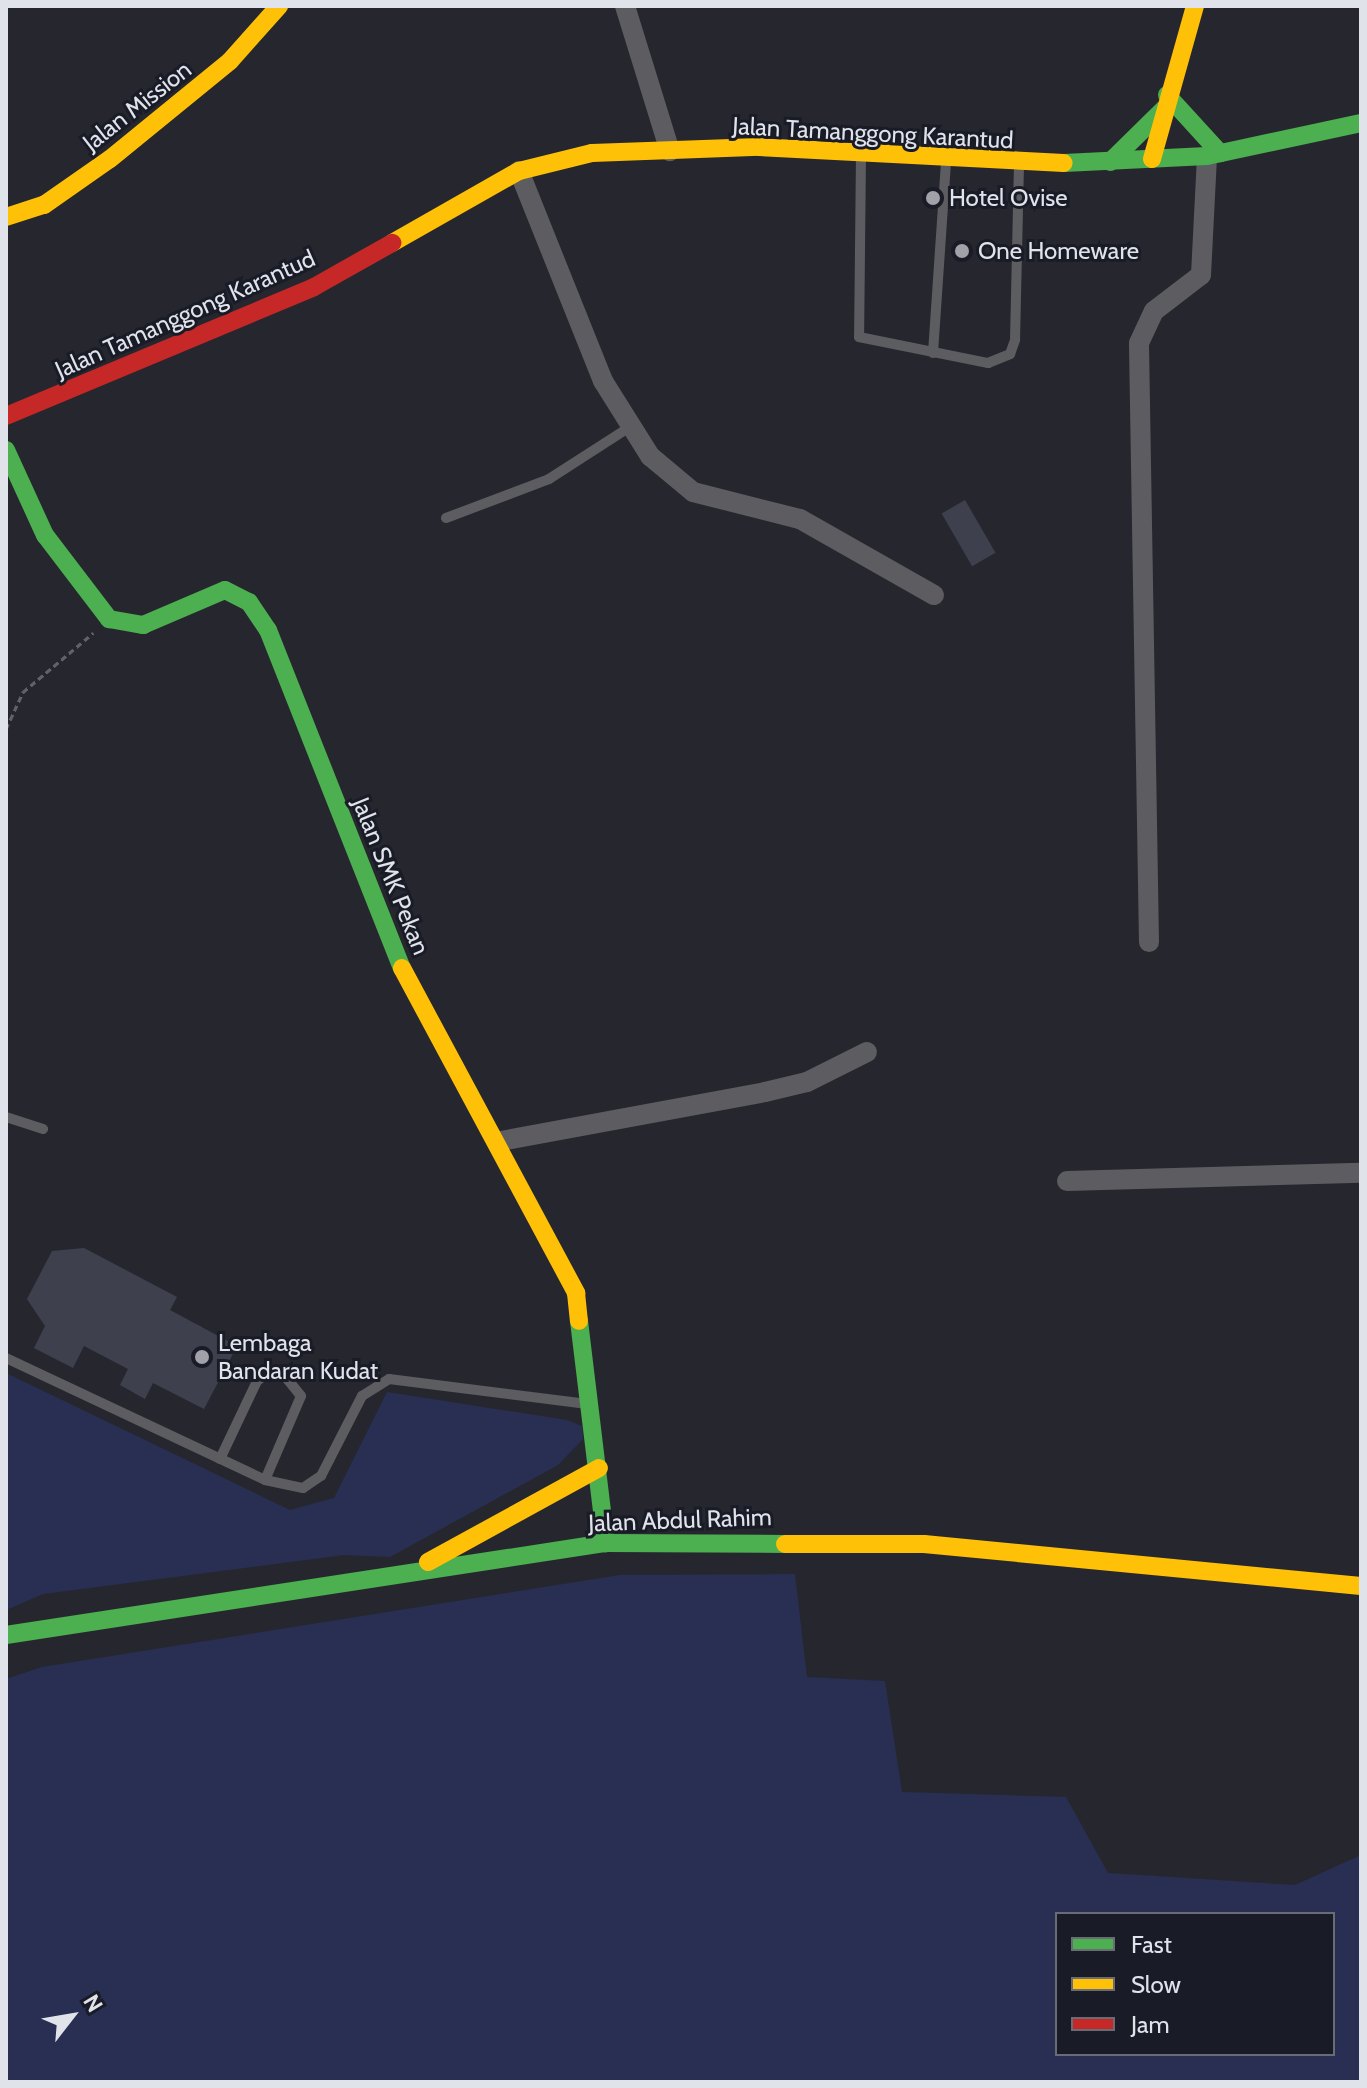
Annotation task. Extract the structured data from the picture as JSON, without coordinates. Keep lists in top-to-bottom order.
{
  "streets": {
    "main road": [
      "Jalan Mission",
      "Jalan Tamanggong Karantud",
      "Jalan SMK Pekan",
      "Jalan Abdul Rahim"
    ]
  },
  "crossings": [
    ["Jalan SMK Pekan", "Jalan Abdul Rahim"]
  ],
  "places": ["Hotel Ovise", "One Homeware", "Lembaga Bandaran Kudat"],
  "legend": ["Fast", "Slow", "Jam"],
  "north": "top right"
}
